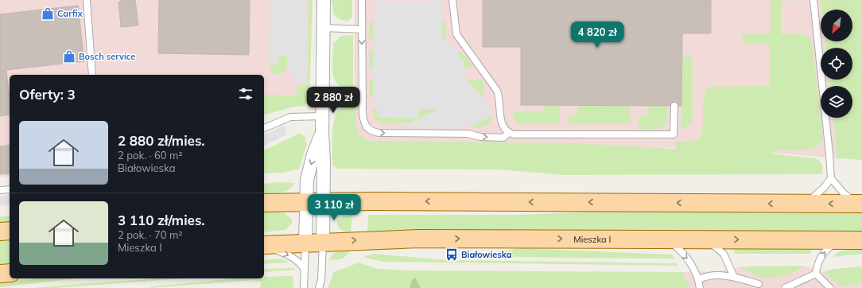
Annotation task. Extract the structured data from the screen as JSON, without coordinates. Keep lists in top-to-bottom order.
{
  "streets": {
    "main road": ["Mieszka I"]
  },
  "places": {
    "shop": ["Carfix", "Bosch service"],
    "bus stop": ["Białowieska"]
  },
  "north": "bottom left",
  "page": {
    "price": ["4 820 zł", "2 880 zł", "3 110 zł"],
    "heading": "Oferty: 3",
    "list": [
      {
        "name": "2 880 zł/mies.",
        "note": "2 pok. · 60 m² · Białowieska"
      },
      {
        "name": "3 110 zł/mies.",
        "note": "2 pok. · 70 m² · Mieszka I"
      }
    ]
  }
}
